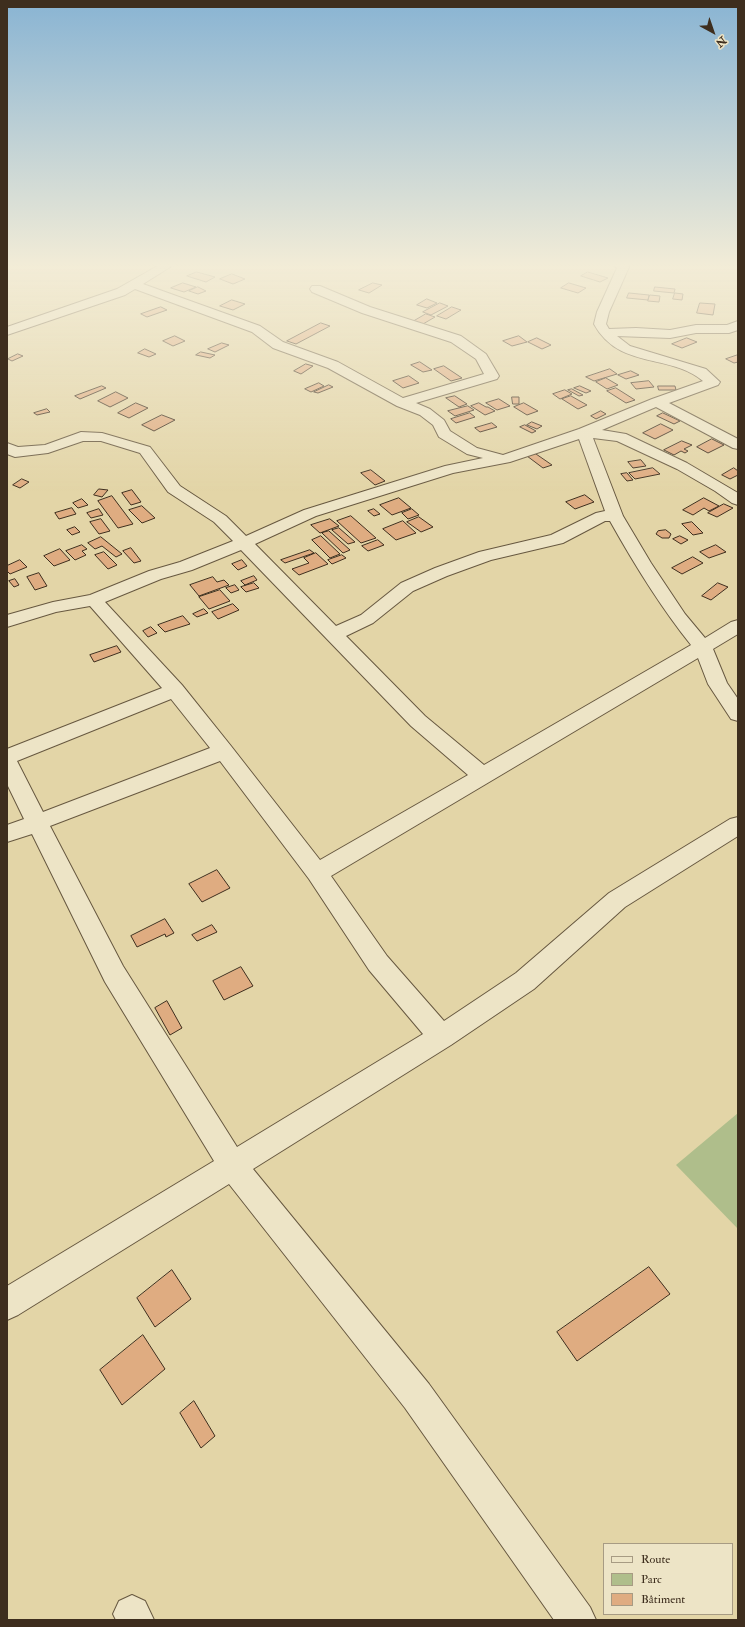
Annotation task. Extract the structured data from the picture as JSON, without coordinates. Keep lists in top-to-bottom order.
{
  "legend": ["Route", "Parc", "Bâtiment"],
  "north": "bottom right"
}
